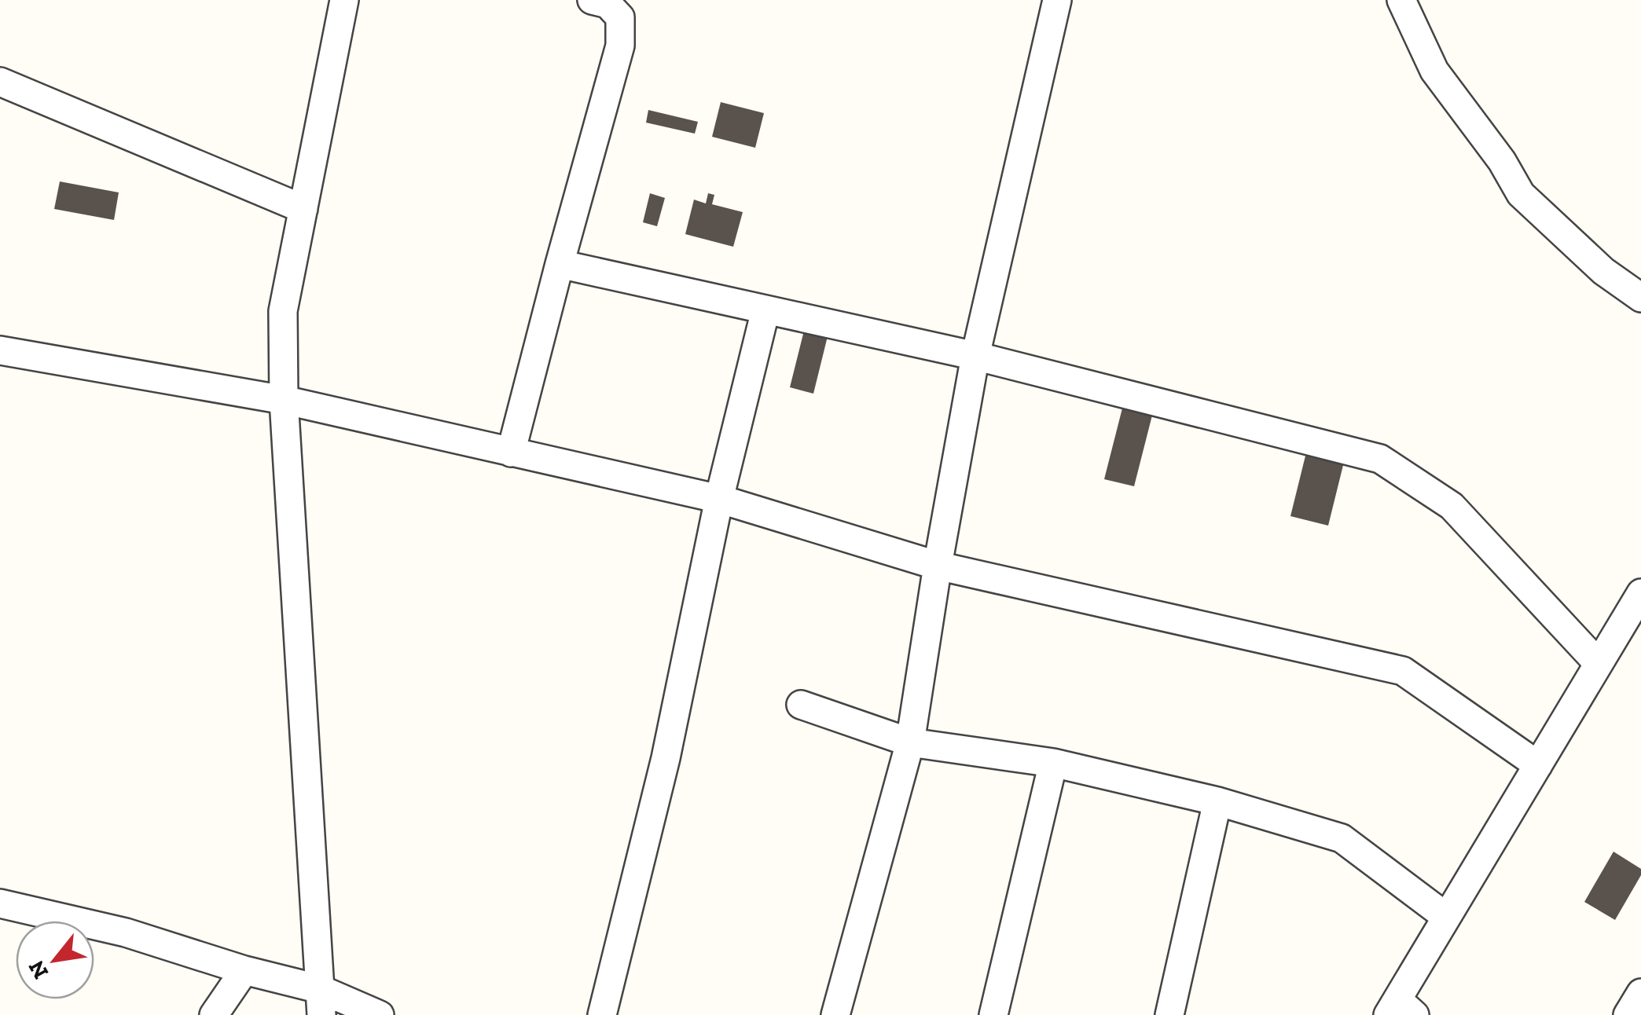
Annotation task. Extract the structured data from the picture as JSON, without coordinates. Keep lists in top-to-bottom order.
{
  "north": "bottom left"
}
